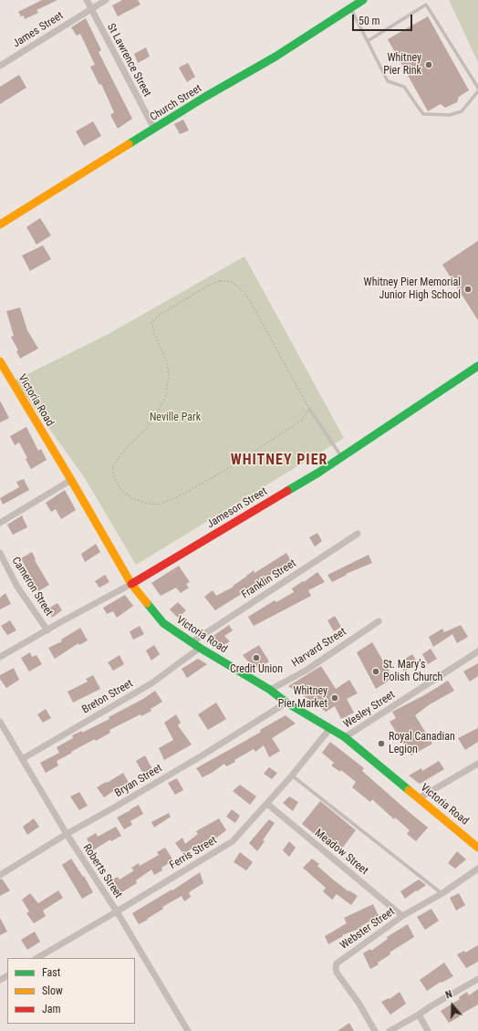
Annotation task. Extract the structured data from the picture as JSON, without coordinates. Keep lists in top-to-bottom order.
{
  "streets": {
    "street": [
      "James Street",
      "St Lawrence Street",
      "Church Street",
      "Victoria Road",
      "Jameson Street",
      "Franklin Street",
      "Cameron Street",
      "Harvard Street",
      "Breton Street",
      "Wesley Street",
      "Bryan Street",
      "Meadow Street",
      "Ferris Street",
      "Roberts Street",
      "Webster Street"
    ]
  },
  "crossings": [
    ["James Street", "St Lawrence Street"],
    ["St Lawrence Street", "Church Street"],
    ["Victoria Road", "Jameson Street"],
    ["Victoria Road", "Franklin Street"],
    ["Victoria Road", "Harvard Street"],
    ["Victoria Road", "Breton Street"],
    ["Victoria Road", "Wesley Street"],
    ["Victoria Road", "Bryan Street"],
    ["Victoria Road", "Ferris Street"],
    ["Jameson Street", "Cameron Street"],
    ["Breton Street", "Roberts Street"],
    ["Bryan Street", "Roberts Street"],
    ["Meadow Street", "Ferris Street"],
    ["Meadow Street", "Webster Street"],
    ["Ferris Street", "Roberts Street"]
  ],
  "districts": ["WHITNEY PIER"],
  "parks": ["Neville Park"],
  "places": [
    "Whitney Pier Rink",
    "Whitney Pier Memorial Junior High School",
    "Credit Union",
    "St. Mary's Polish Church",
    "Whitney Pier Market",
    "Royal Canadian Legion"
  ],
  "legend": ["Fast", "Slow", "Jam"],
  "scale_bar": "50 m",
  "north": "top"
}
